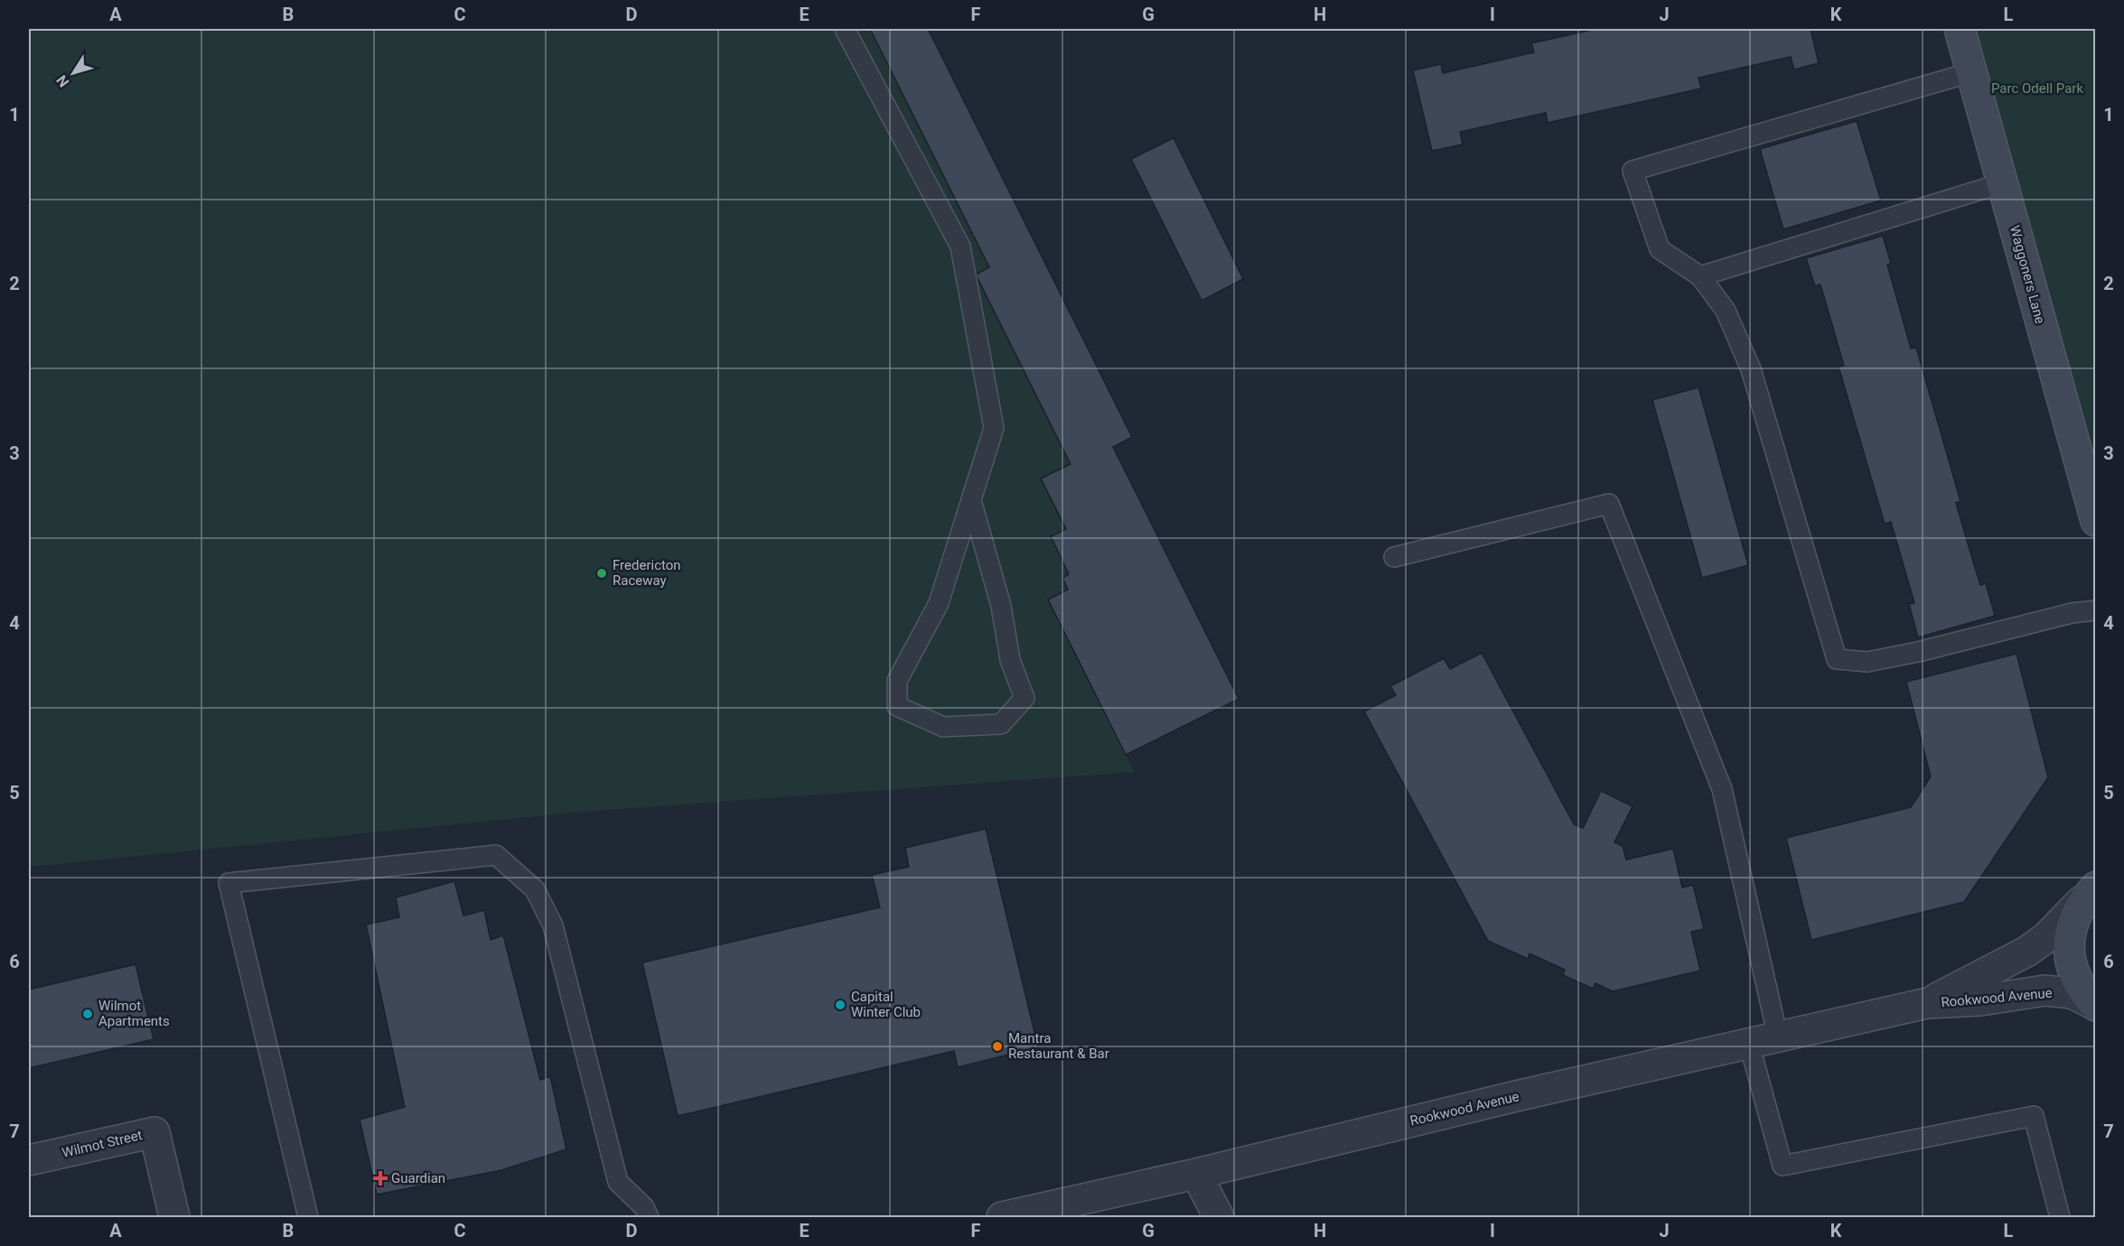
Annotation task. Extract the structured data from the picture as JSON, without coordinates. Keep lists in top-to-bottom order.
{
  "streets": {
    "street": ["Waggoners Lane", "Rookwood Avenue", "Wilmot Street"]
  },
  "parks": ["Parc Odell Park"],
  "places": {
    "other": [
      "Fredericton Raceway",
      "Capital Winter Club",
      "Wilmot Apartments",
      "Mantra Restaurant & Bar"
    ],
    "health": ["Guardian"]
  },
  "north": "bottom left",
  "grid": {
    "columns": [
      "A",
      "B",
      "C",
      "D",
      "E",
      "F",
      "G",
      "H",
      "I",
      "J",
      "K",
      "L"
    ],
    "rows": [
      "1",
      "2",
      "3",
      "4",
      "5",
      "6",
      "7"
    ]
  }
}
